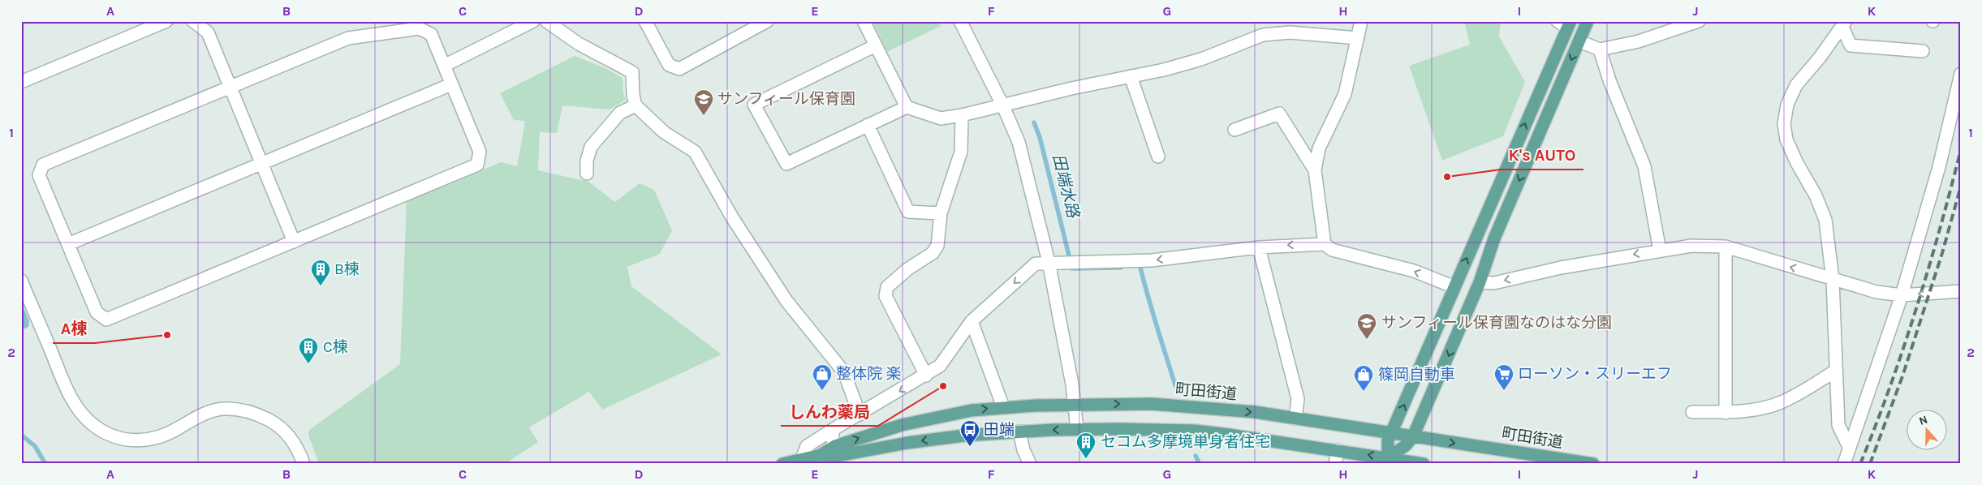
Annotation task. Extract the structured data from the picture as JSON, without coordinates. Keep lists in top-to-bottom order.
{
  "streets": {
    "main road": ["町田街道"]
  },
  "water": ["田端水路"],
  "places": {
    "school or university": ["サンフィール保育園", "サンフィール保育園なのはな分園"],
    "other": ["K's AUTO", "A棟", "しんわ薬局"],
    "building": ["B棟", "C棟", "セコム多摩境単身者住宅"],
    "shop": ["整体院 楽", "篠岡自動車"],
    "supermarket": ["ローソン・スリーエフ"],
    "bus stop": ["田端"]
  },
  "north": "top",
  "grid": {
    "columns": [
      "A",
      "B",
      "C",
      "D",
      "E",
      "F",
      "G",
      "H",
      "I",
      "J",
      "K"
    ],
    "rows": ["1", "2"]
  }
}
